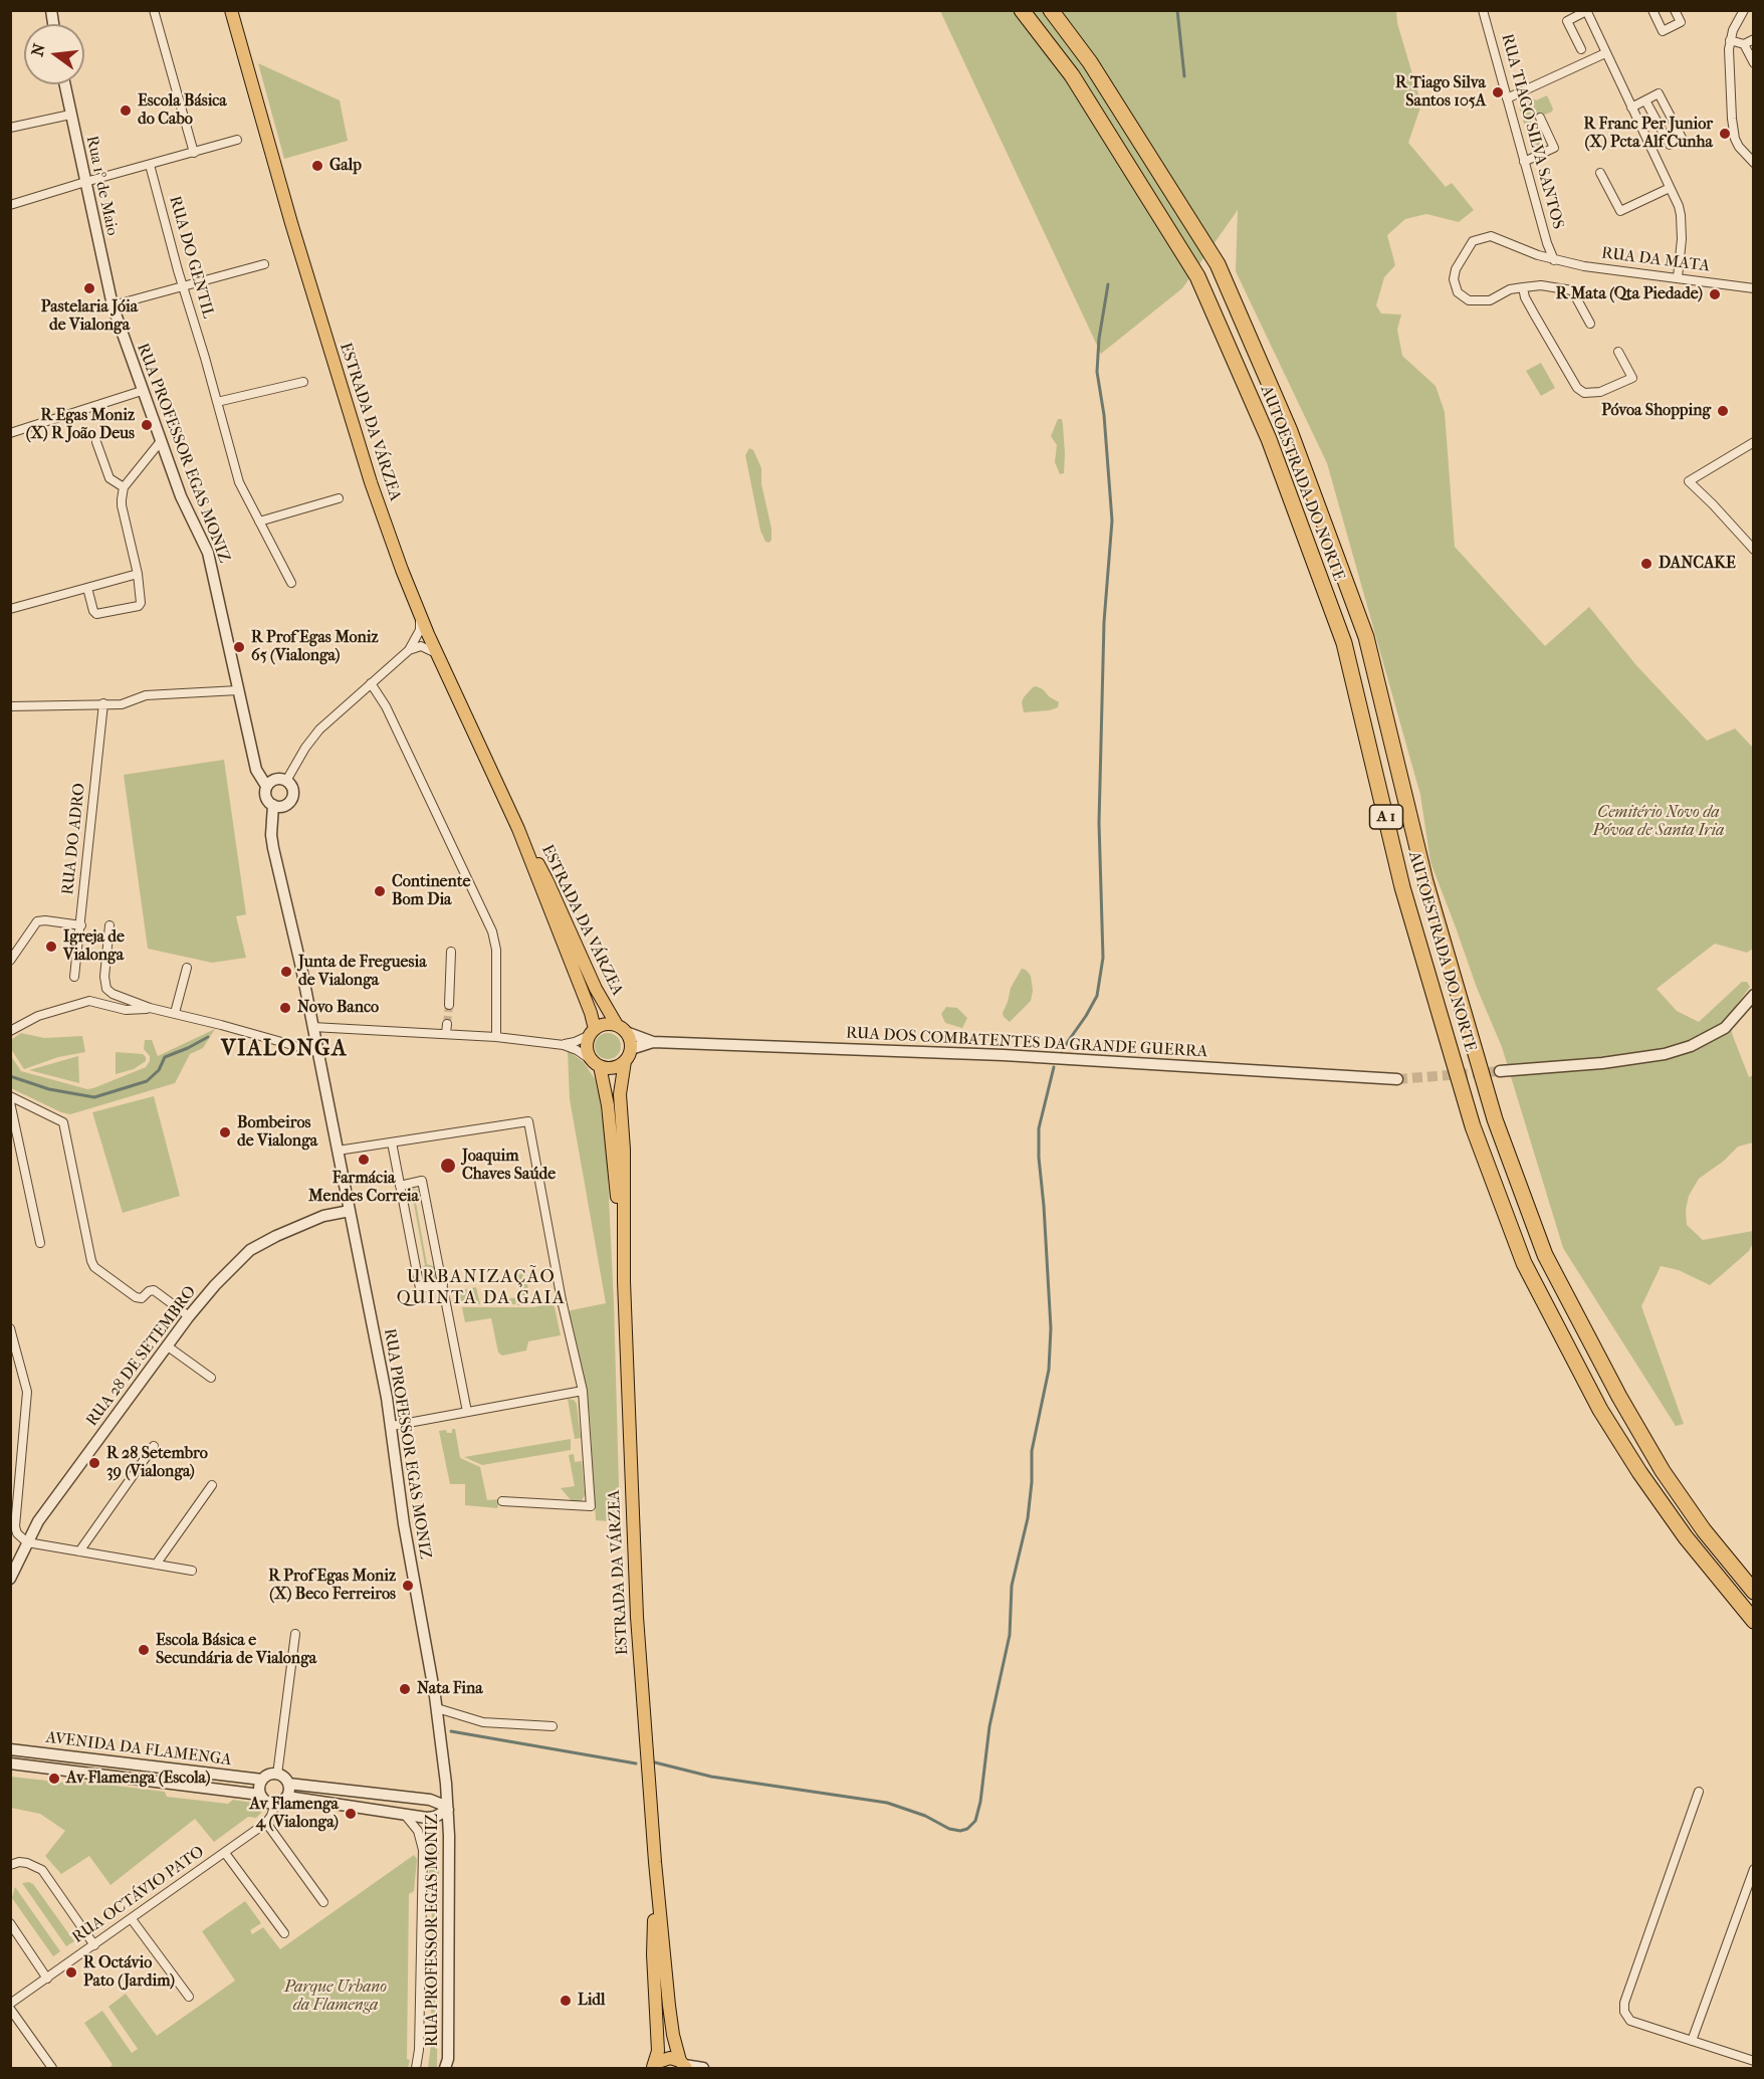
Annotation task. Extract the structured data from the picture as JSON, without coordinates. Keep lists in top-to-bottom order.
{
  "streets": {
    "highway": ["AUTOESTRADA DO NORTE", "A 1"],
    "main road": ["ESTRADA DA VÁRZEA"],
    "street": [
      "RUA TIAGO SILVA SANTOS",
      "Rua 1º de Maio",
      "RUA DO GENTIL",
      "RUA DA MATA",
      "RUA PROFESSOR EGAS MONIZ",
      "RUA DO ADRO",
      "RUA DOS COMBATENTES DA GRANDE GUERRA",
      "RUA 28 DE SETEMBRO",
      "AVENIDA DA FLAMENGA",
      "RUA OCTÁVIO PATO"
    ]
  },
  "crossings": [
    ["RUA TIAGO SILVA SANTOS", "RUA DA MATA"],
    ["Rua 1º de Maio", "RUA PROFESSOR EGAS MONIZ"],
    ["ESTRADA DA VÁRZEA", "RUA DOS COMBATENTES DA GRANDE GUERRA"],
    ["RUA PROFESSOR EGAS MONIZ", "RUA 28 DE SETEMBRO"],
    ["AVENIDA DA FLAMENGA", "RUA OCTÁVIO PATO"]
  ],
  "districts": ["VIALONGA", "URBANIZAÇÃO QUINTA DA GAIA"],
  "parks": ["Cemitério Novo da Póvoa de Santa Iria", "Parque Urbano da Flamenga"],
  "places": [
    "R Tiago Silva Santos 105A",
    "Escola Básica do Cabo",
    "R Franc Per Junior (X) Pcta Alf Cunha",
    "Galp",
    "Pastelaria Jóia de Vialonga",
    "R Mata (Qta Piedade)",
    "Póvoa Shopping",
    "R Egas Moniz (X) R João Deus",
    "DANCAKE",
    "R Prof Egas Moniz 65 (Vialonga)",
    "Continente Bom Dia",
    "Igreja de Vialonga",
    "Junta de Freguesia de Vialonga",
    "Novo Banco",
    "Bombeiros de Vialonga",
    "Farmácia Mendes Correia",
    "Joaquim Chaves Saúde",
    "R 28 Setembro 39 (Vialonga)",
    "R Prof Egas Moniz (X) Beco Ferreiros",
    "Escola Básica e Secundária de Vialonga",
    "Nata Fina",
    "Av Flamenga (Escola)",
    "Av Flamenga 4 (Vialonga)",
    "R Octávio Pato (Jardim)",
    "Lidl"
  ],
  "north": "left"
}
